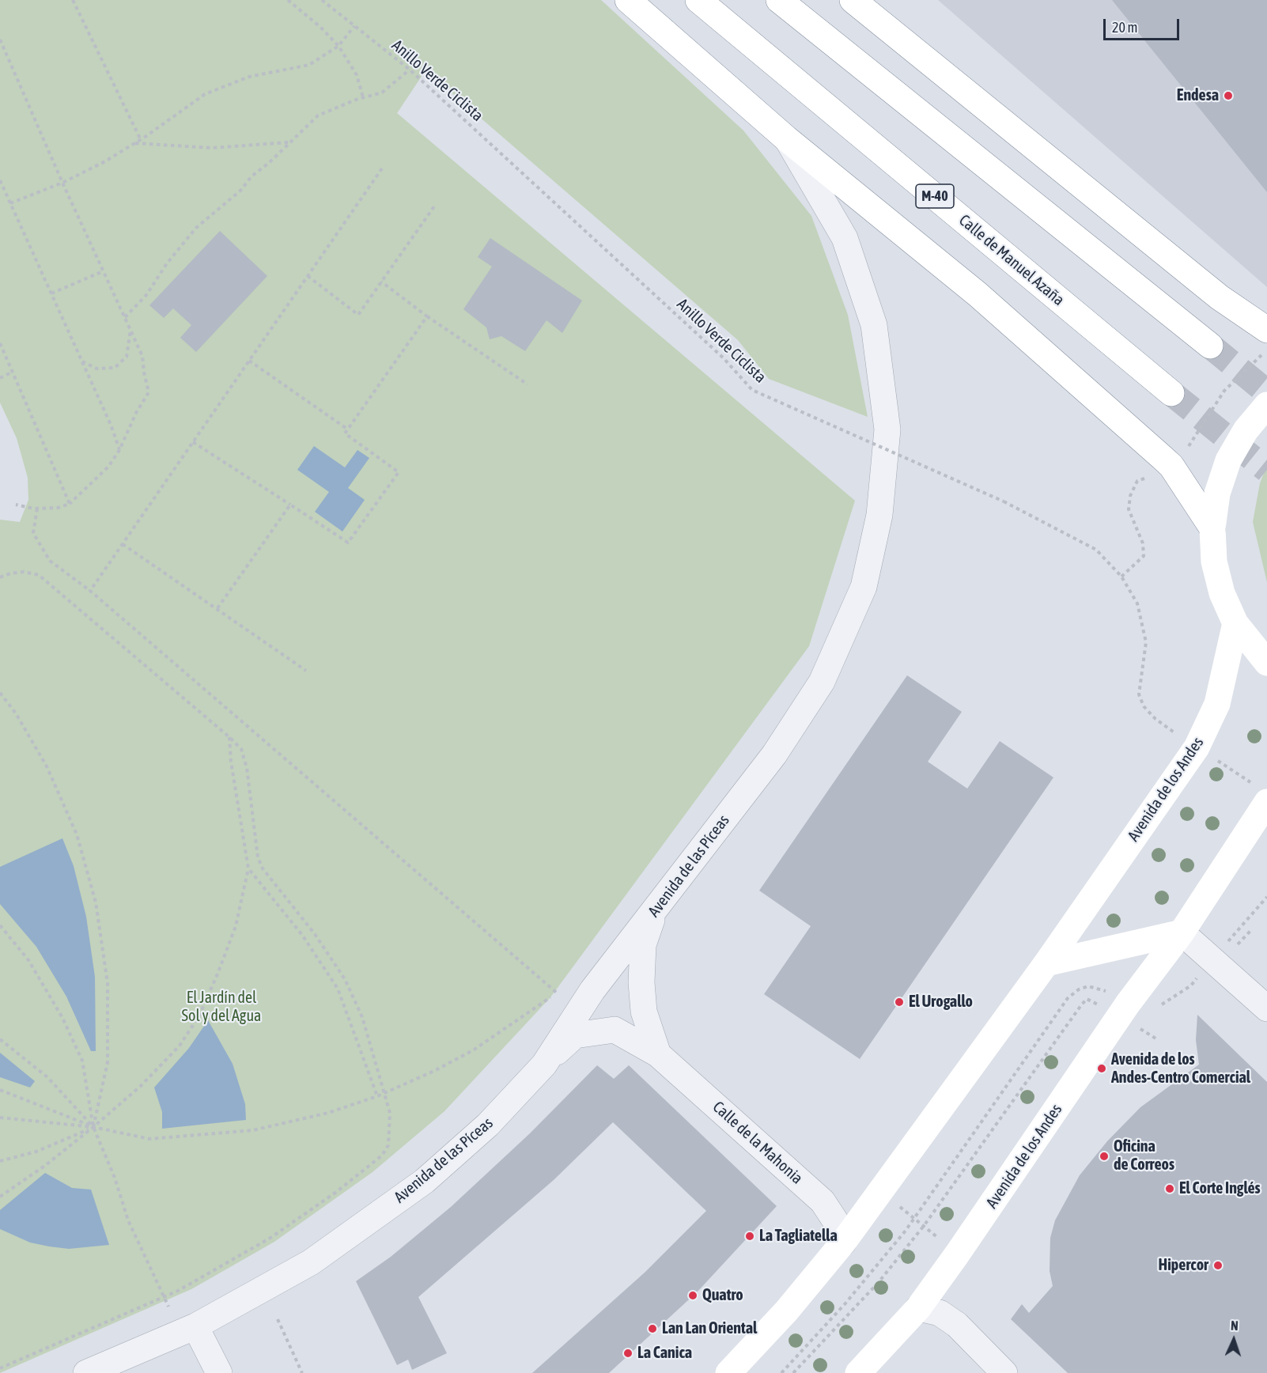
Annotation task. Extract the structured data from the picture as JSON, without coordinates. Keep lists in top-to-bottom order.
{
  "streets": {
    "main road": ["M-40", "Calle de Manuel Azaña", "Avenida de los Andes"],
    "street": ["Avenida de las Píceas", "Calle de la Mahonia"],
    "path": ["Anillo Verde Ciclista"]
  },
  "crossings": [
    ["Avenida de los Andes", "Calle de la Mahonia"],
    ["Avenida de las Píceas", "Calle de la Mahonia"]
  ],
  "parks": ["El Jardín del Sol y del Agua"],
  "places": [
    "Endesa",
    "El Urogallo",
    "Avenida de los Andes-Centro Comercial",
    "Oficina de Correos",
    "El Corte Inglés",
    "La Tagliatella",
    "Hipercor",
    "Quatro",
    "Lan Lan Oriental",
    "La Canica"
  ],
  "scale_bar": "20 m",
  "north": "top"
}
